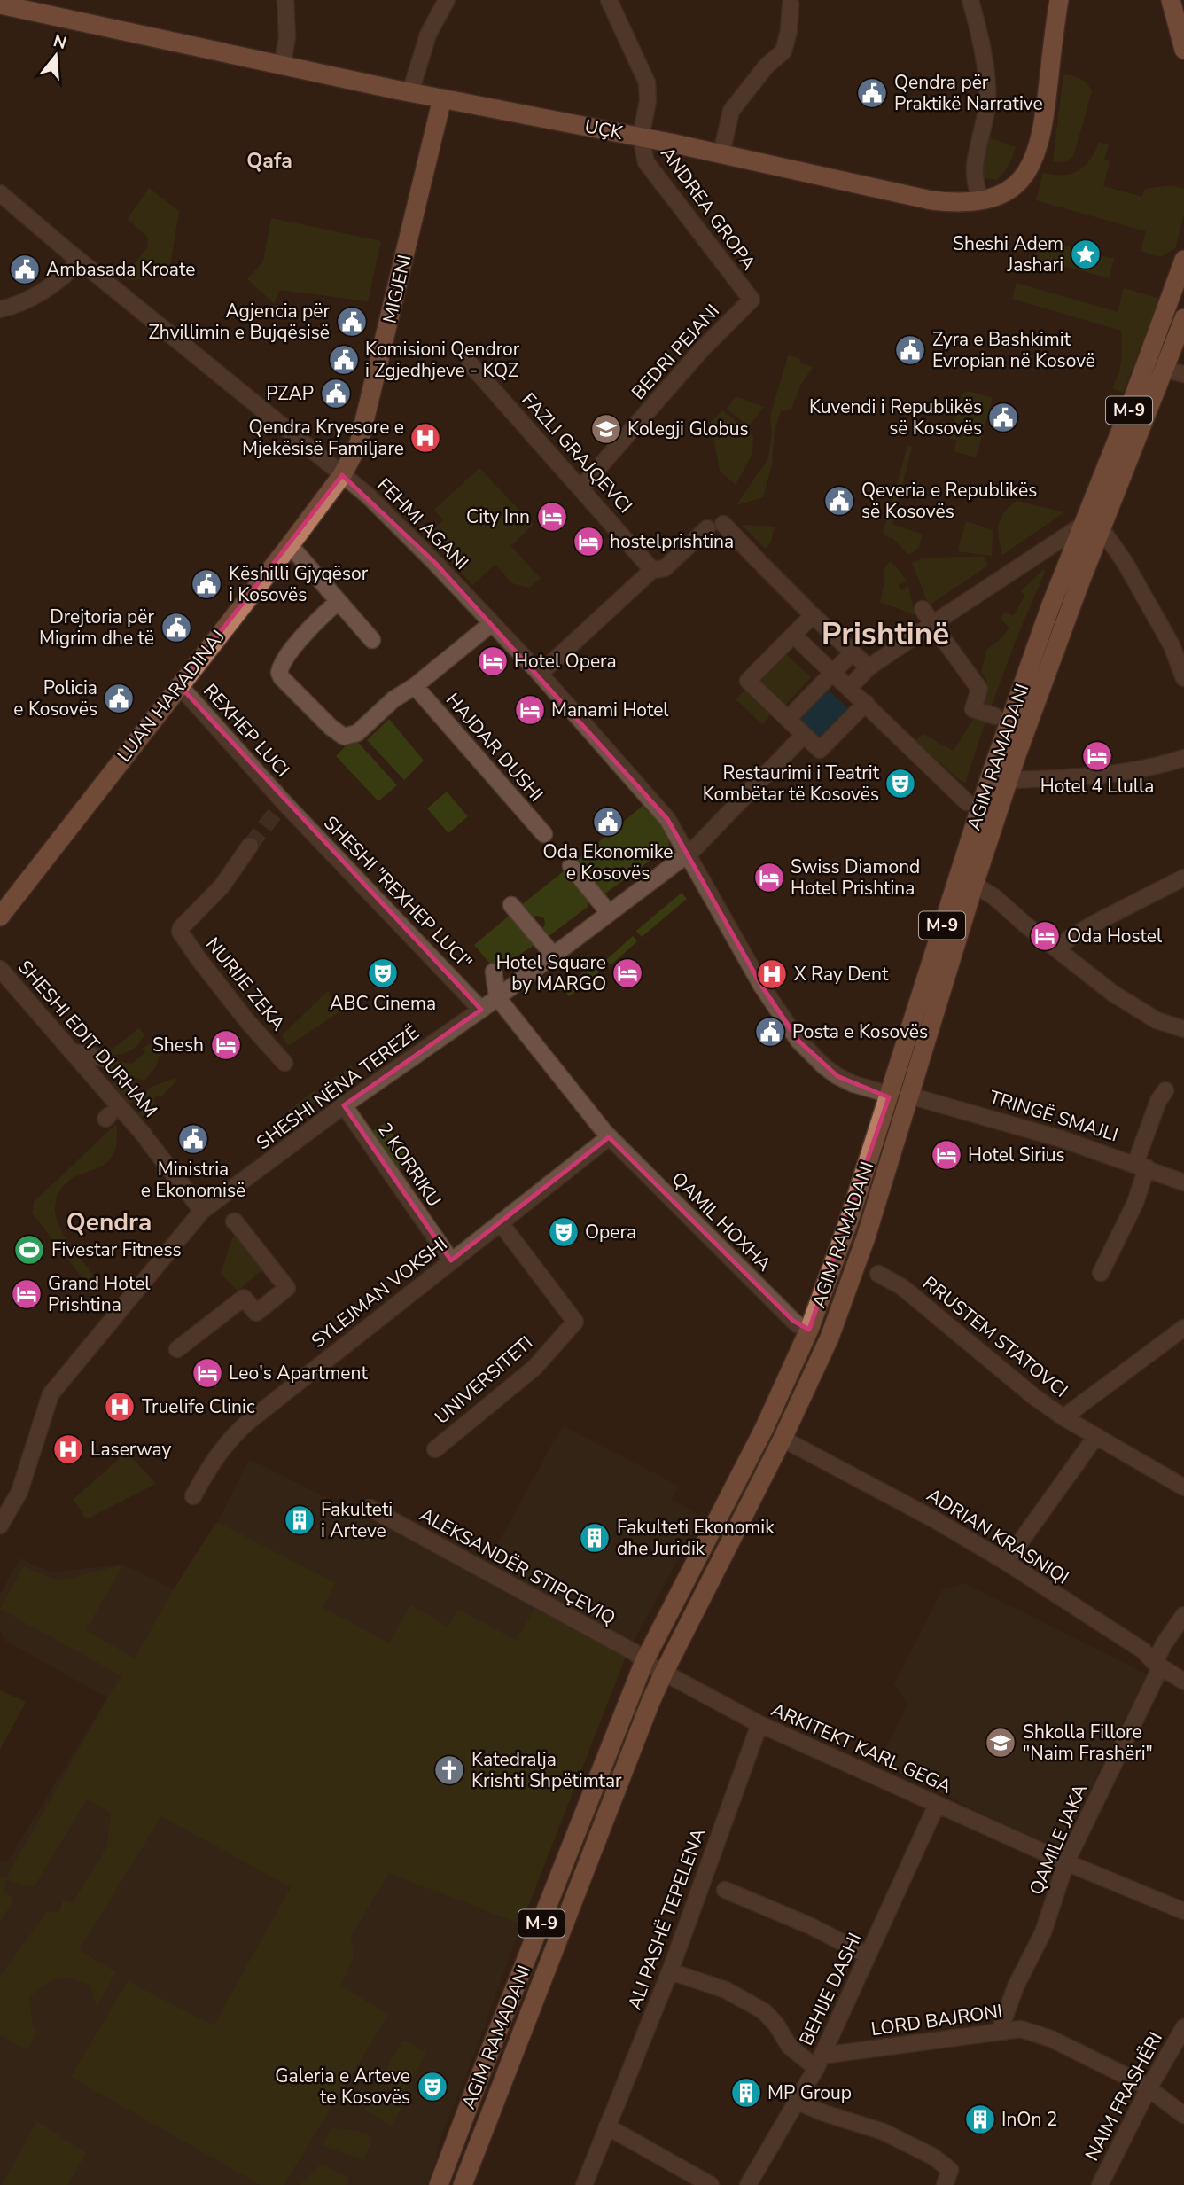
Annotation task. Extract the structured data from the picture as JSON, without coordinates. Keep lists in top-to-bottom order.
{
  "streets": {
    "main road": [
      "UÇK",
      "MIGJENI",
      "M-9",
      "LUAN HARADINAJ",
      "AGIM RAMADANI"
    ],
    "street": [
      "ANDREA GROPA",
      "BEDRI PEJANI",
      "FAZLI GRAJQEVCI",
      "FEHMI AGANI",
      "REXHEP LUCI",
      "HAJDAR DUSHI",
      "SHESHI \"REXHEP LUCI\"",
      "NURIJE ZEKA",
      "SHESHI EDIT DURHAM",
      "SHESHI NËNA TEREZË",
      "TRINGË SMAJLI",
      "2 KORRIKU",
      "QAMIL HOXHA",
      "SYLEJMAN VOKSHI",
      "RRUSTEM STATOVCI",
      "UNIVERSITETI",
      "ADRIAN KRASNIQI",
      "ALEKSANDËR STIPÇEVIQ",
      "ARKITEKT KARL GEGA",
      "QAMILE JAKA",
      "ALI PASHË TEPELENA",
      "BEHIJE DASHI",
      "LORD BAJRONI",
      "NAIM FRASHËRI"
    ]
  },
  "crossings": [
    ["UÇK", "ANDREA GROPA"],
    ["UÇK", "MIGJENI"],
    ["ANDREA GROPA", "BEDRI PEJANI"],
    ["MIGJENI", "FEHMI AGANI"],
    ["MIGJENI", "LUAN HARADINAJ"],
    ["BEDRI PEJANI", "FAZLI GRAJQEVCI"],
    ["FEHMI AGANI", "LUAN HARADINAJ"],
    ["FEHMI AGANI", "SHESHI NËNA TEREZË"],
    ["LUAN HARADINAJ", "REXHEP LUCI"],
    ["REXHEP LUCI", "SHESHI \"REXHEP LUCI\""],
    ["AGIM RAMADANI", "TRINGË SMAJLI"],
    ["AGIM RAMADANI", "QAMIL HOXHA"],
    ["AGIM RAMADANI", "ADRIAN KRASNIQI"],
    ["AGIM RAMADANI", "ALEKSANDËR STIPÇEVIQ"],
    ["AGIM RAMADANI", "ARKITEKT KARL GEGA"],
    ["SHESHI \"REXHEP LUCI\"", "SHESHI NËNA TEREZË"],
    ["SHESHI EDIT DURHAM", "SHESHI NËNA TEREZË"],
    ["SHESHI NËNA TEREZË", "2 KORRIKU"],
    ["SHESHI NËNA TEREZË", "QAMIL HOXHA"],
    ["2 KORRIKU", "SYLEJMAN VOKSHI"],
    ["QAMIL HOXHA", "SYLEJMAN VOKSHI"],
    ["SYLEJMAN VOKSHI", "UNIVERSITETI"],
    ["ADRIAN KRASNIQI", "QAMILE JAKA"],
    ["ALEKSANDËR STIPÇEVIQ", "ARKITEKT KARL GEGA"],
    ["ARKITEKT KARL GEGA", "QAMILE JAKA"],
    ["ARKITEKT KARL GEGA", "ALI PASHË TEPELENA"],
    ["ARKITEKT KARL GEGA", "BEHIJE DASHI"],
    ["QAMILE JAKA", "LORD BAJRONI"],
    ["BEHIJE DASHI", "LORD BAJRONI"],
    ["LORD BAJRONI", "NAIM FRASHËRI"]
  ],
  "districts": ["Qafa", "Prishtinë", "Qendra"],
  "places": {
    "public building": [
      "Qendra për Praktikë Narrative",
      "Ambasada Kroate",
      "Agjencia për Zhvillimin e Bujqësisë",
      "Zyra e Bashkimit Evropian në Kosovë",
      "Komisioni Qendror i Zgjedhjeve - KQZ",
      "PZAP",
      "Kuvendi i Republikës së Kosovës",
      "Qeveria e Republikës së Kosovës",
      "Këshilli Gjyqësor i Kosovës",
      "Drejtoria për Migrim dhe të",
      "Policia e Kosovës",
      "Oda Ekonomike e Kosovës",
      "Posta e Kosovës",
      "Ministria e Ekonomisë"
    ],
    "place": ["Sheshi Adem Jashari"],
    "school or university": ["Kolegji Globus", "Shkolla Fillore \"Naim Frashëri\""],
    "hospital": [
      "Qendra Kryesore e Mjekësisë Familjare",
      "X Ray Dent",
      "Truelife Clinic",
      "Laserway"
    ],
    "hotel": [
      "City Inn",
      "hostelprishtina",
      "Hotel Opera",
      "Manami Hotel",
      "Hotel 4 Llulla",
      "Swiss Diamond Hotel Prishtina",
      "Oda Hostel",
      "Hotel Square by MARGO",
      "Shesh",
      "Hotel Sirius",
      "Grand Hotel Prishtina",
      "Leo's Apartment"
    ],
    "theatre": [
      "Restaurimi i Teatrit Kombëtar të Kosovës",
      "ABC Cinema",
      "Opera",
      "Galeria e Arteve te Kosovës"
    ],
    "sports": ["Fivestar Fitness"],
    "building": [
      "Fakulteti i Arteve",
      "Fakulteti Ekonomik dhe Juridik",
      "MP Group",
      "InOn 2"
    ],
    "church": ["Katedralja Krishti Shpëtimtar"]
  },
  "north": "top"
}
